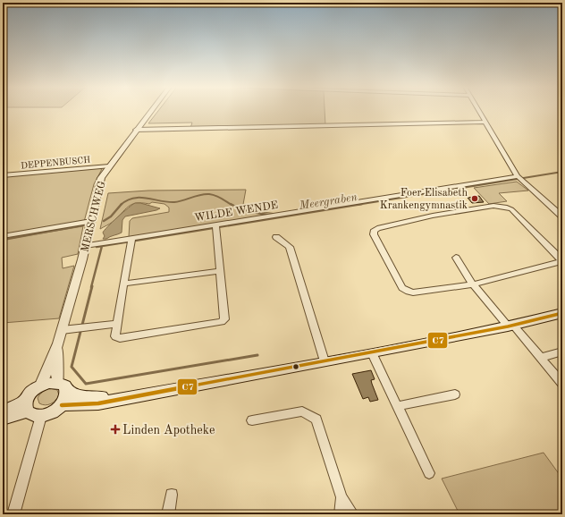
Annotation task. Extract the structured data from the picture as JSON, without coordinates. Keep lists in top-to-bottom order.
{
  "streets": {
    "street": ["DEPPENBUSCH", "WILDE WENDE", "MERSCHWEG"]
  },
  "crossings": [
    ["DEPPENBUSCH", "MERSCHWEG"],
    ["WILDE WENDE", "MERSCHWEG"]
  ],
  "water": ["Meergraben"],
  "places": {
    "other": ["Foer Elisabeth Krankengymnastik"],
    "health": ["Linden Apotheke"]
  },
  "lines": ["transit line C7"]
}
